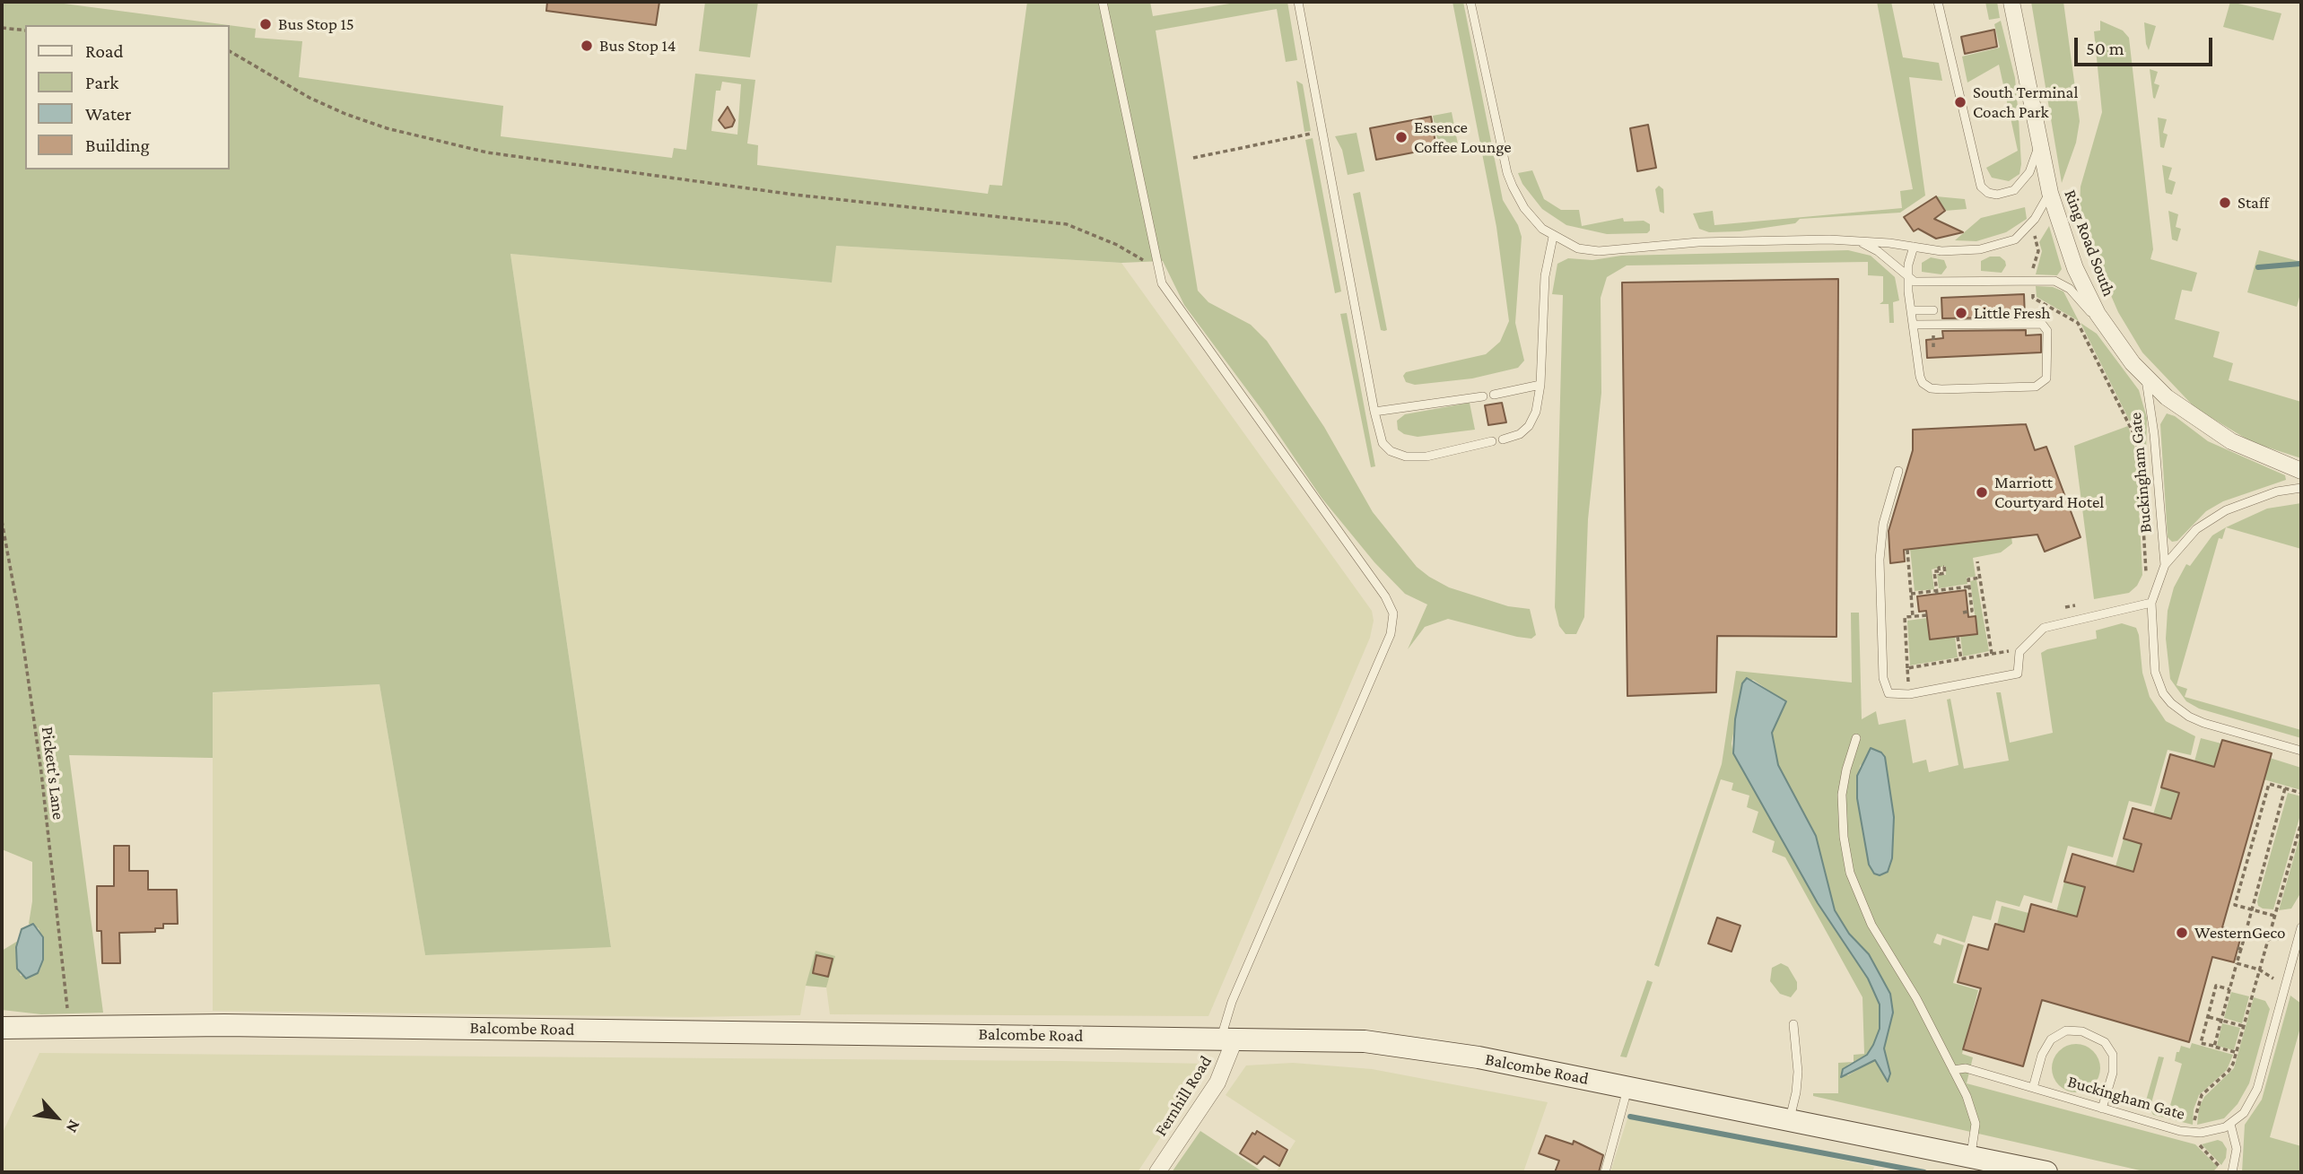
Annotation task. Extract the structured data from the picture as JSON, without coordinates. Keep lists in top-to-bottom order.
{
  "streets": {
    "main road": ["Balcombe Road"],
    "street": ["Ring Road South", "Fernhill Road"],
    "lane": ["Buckingham Gate"],
    "path": ["Pickett's Lane"]
  },
  "crossings": [
    ["Ring Road South", "Buckingham Gate"],
    ["Pickett's Lane", "Balcombe Road"],
    ["Balcombe Road", "Fernhill Road"]
  ],
  "places": [
    "Bus Stop 15",
    "Bus Stop 14",
    "South Terminal Coach Park",
    "Essence Coffee Lounge",
    "Staff",
    "Little Fresh",
    "Marriott Courtyard Hotel",
    "WesternGeco"
  ],
  "legend": [
    "Road",
    "Park",
    "Water",
    "Building"
  ],
  "scale_bar": "50 m",
  "north": "bottom right"
}
